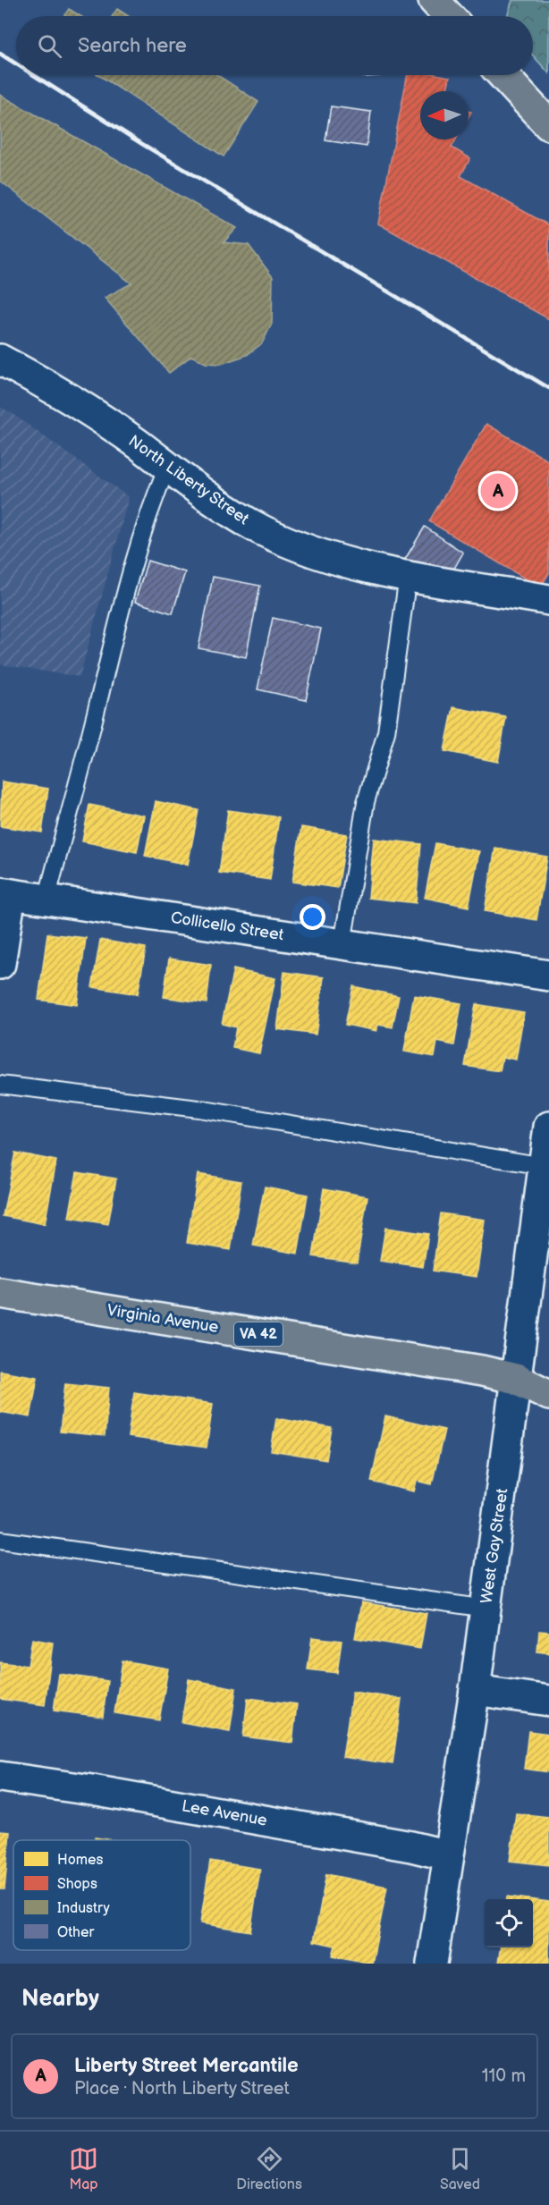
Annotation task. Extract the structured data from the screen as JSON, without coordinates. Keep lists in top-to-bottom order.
{
  "streets": {
    "main road": ["Virginia Avenue", "VA 42"],
    "street": [
      "North Liberty Street",
      "Collicello Street",
      "West Gay Street",
      "Lee Avenue"
    ]
  },
  "crossings": [
    ["Virginia Avenue", "VA 42"],
    ["Virginia Avenue", "West Gay Street"],
    ["VA 42", "West Gay Street"],
    ["West Gay Street", "Lee Avenue"]
  ],
  "legend": [
    "Homes",
    "Shops",
    "Industry",
    "Other"
  ],
  "north": "left",
  "page": {
    "search": "Search here",
    "pins": "A",
    "heading": "Nearby",
    "list": [
      {
        "mark": "A",
        "name": "Liberty Street Mercantile",
        "note": "Place · North Liberty Street",
        "value": "110 m"
      }
    ],
    "nav": ["Map", "Directions", "Saved"]
  }
}
